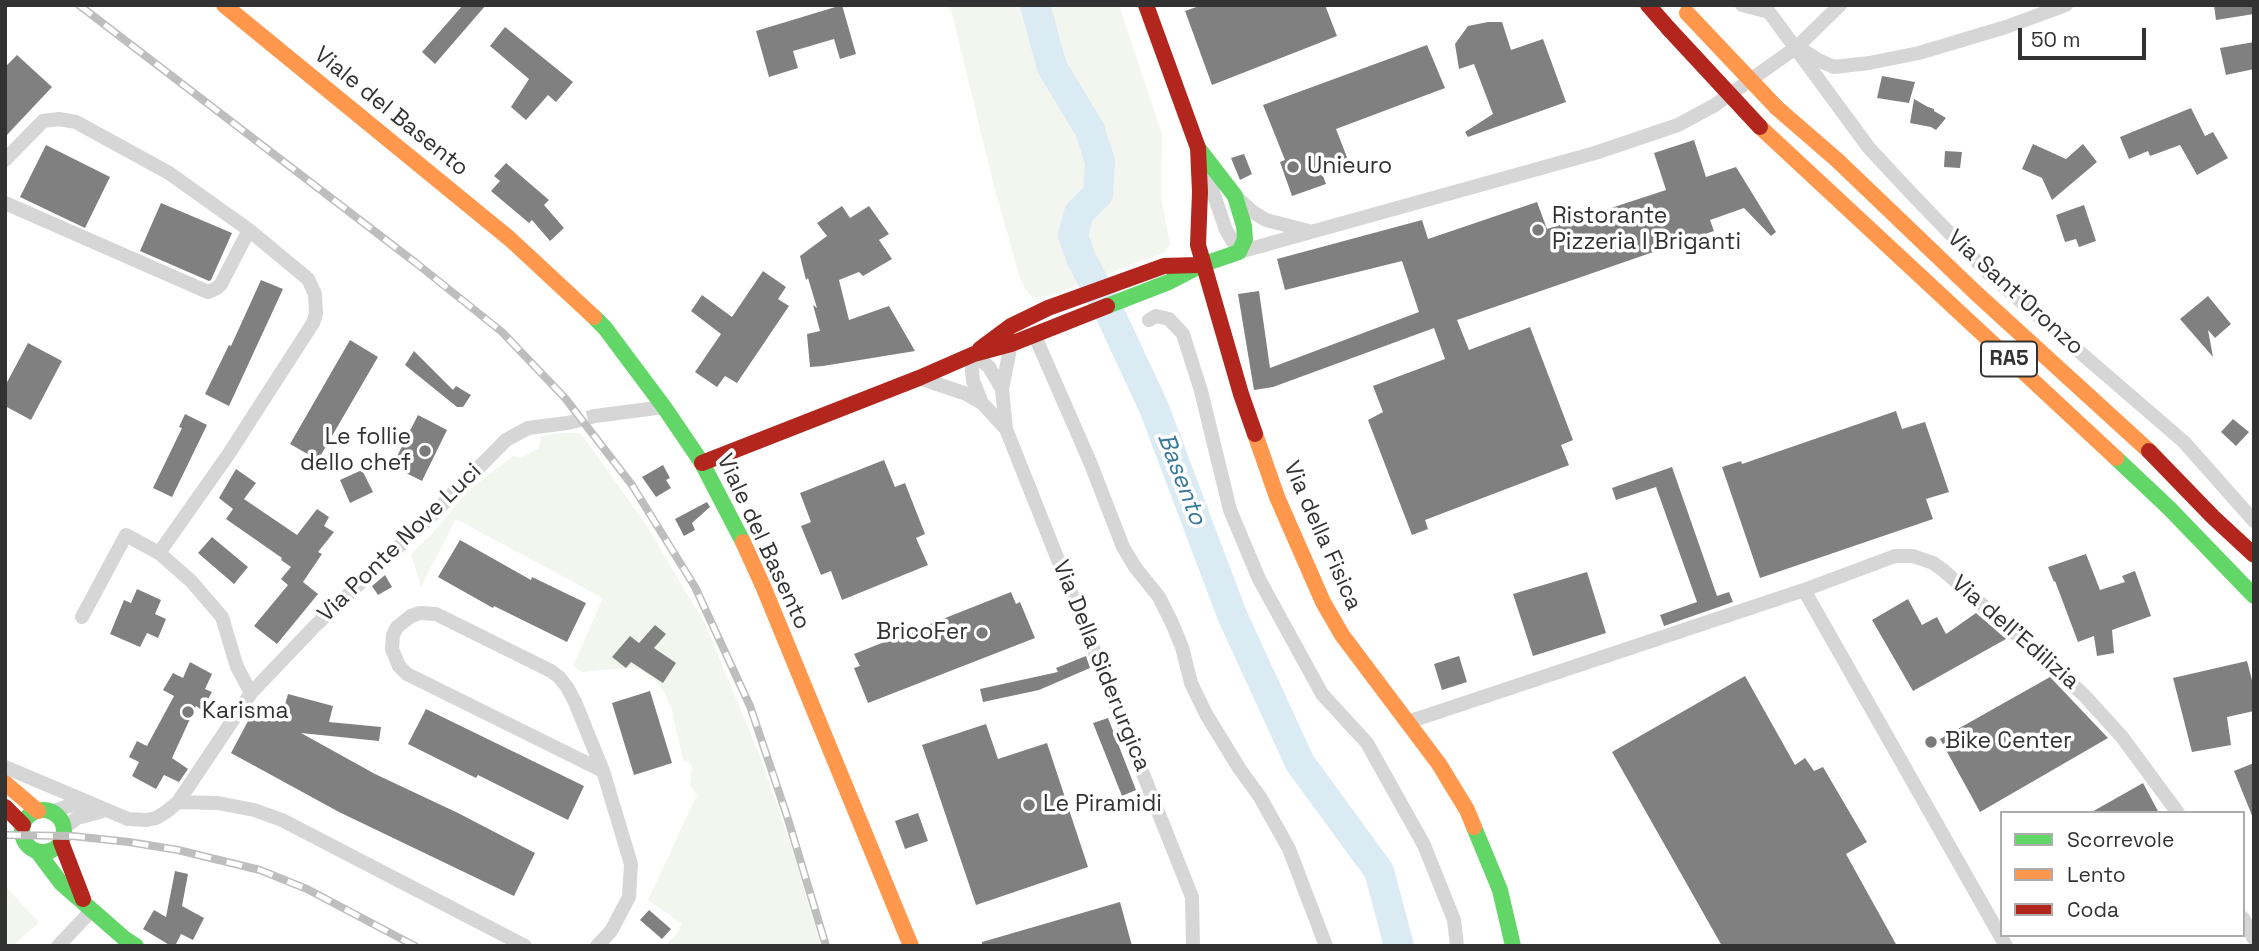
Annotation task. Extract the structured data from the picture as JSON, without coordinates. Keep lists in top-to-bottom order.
{
  "streets": {
    "main road": ["Viale del Basento", "RA5", "Via della Fisica"],
    "street": [
      "Via Sant'Oronzo",
      "Via Ponte Nove Luci",
      "Via dell'Edilizia",
      "Via Della Siderurgica"
    ]
  },
  "crossings": [
    ["Via della Fisica", "Via dell'Edilizia"]
  ],
  "water": ["Basento"],
  "places": [
    "Unieuro",
    "Ristorante Pizzeria I Briganti",
    "Le follie dello chef",
    "BricoFer",
    "Karisma",
    "Bike Center",
    "Le Piramidi"
  ],
  "legend": ["Scorrevole", "Lento", "Coda"],
  "scale_bar": "50 m"
}
